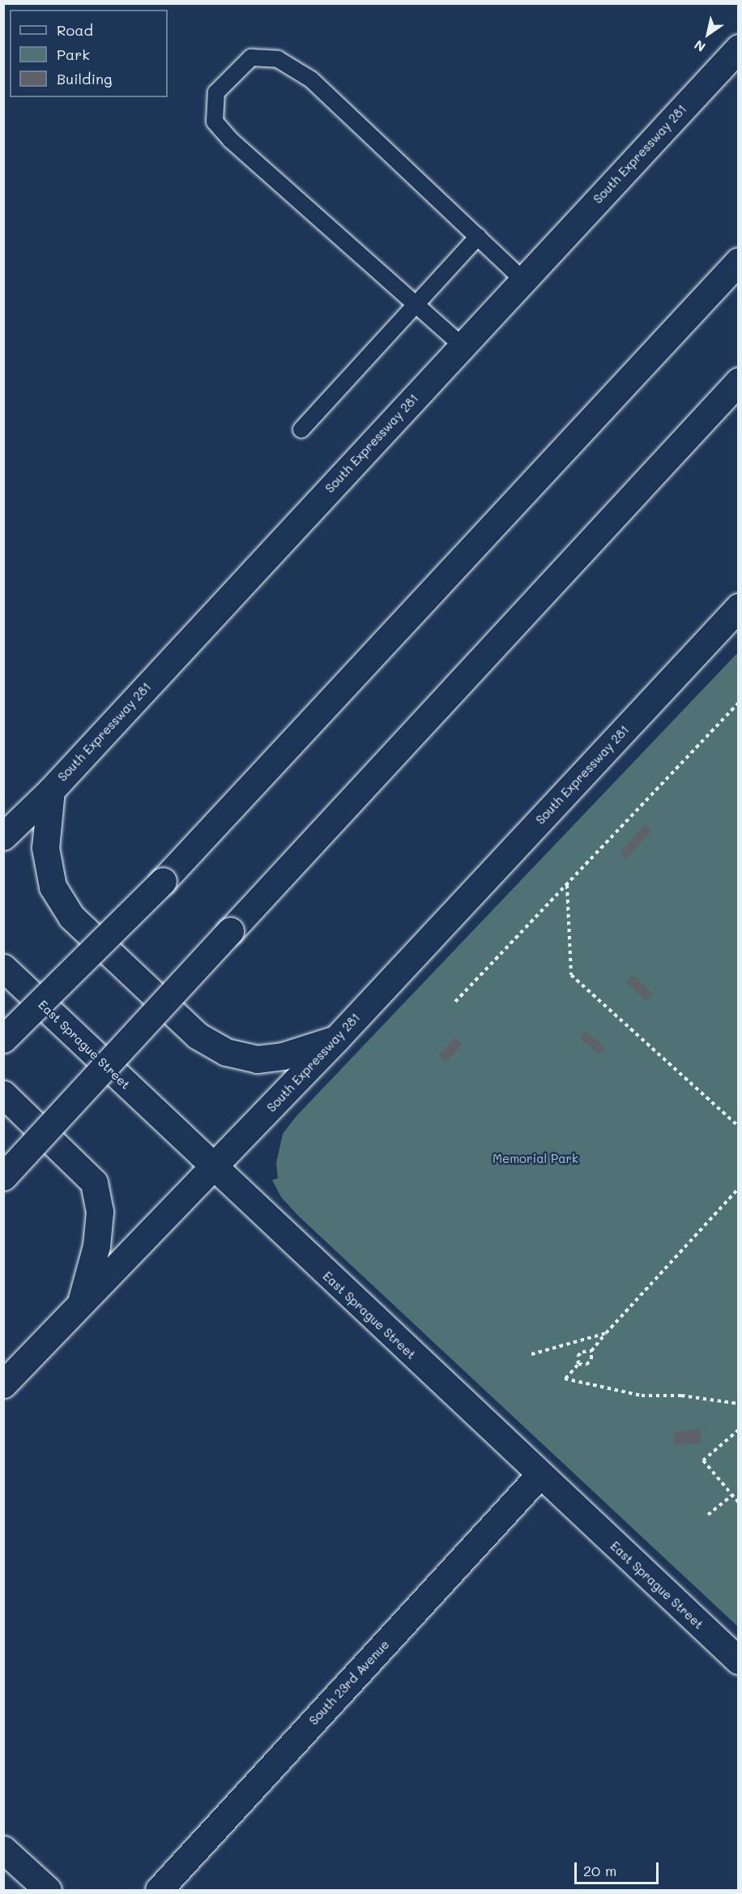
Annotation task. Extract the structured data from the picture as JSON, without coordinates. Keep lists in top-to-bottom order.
{
  "streets": {
    "main road": ["South Expressway 281", "East Sprague Street", "South 23rd Avenue"]
  },
  "crossings": [
    ["South Expressway 281", "East Sprague Street"],
    ["East Sprague Street", "South 23rd Avenue"]
  ],
  "parks": ["Memorial Park"],
  "legend": ["Road", "Park", "Building"],
  "scale_bar": "20 m",
  "north": "bottom left"
}
